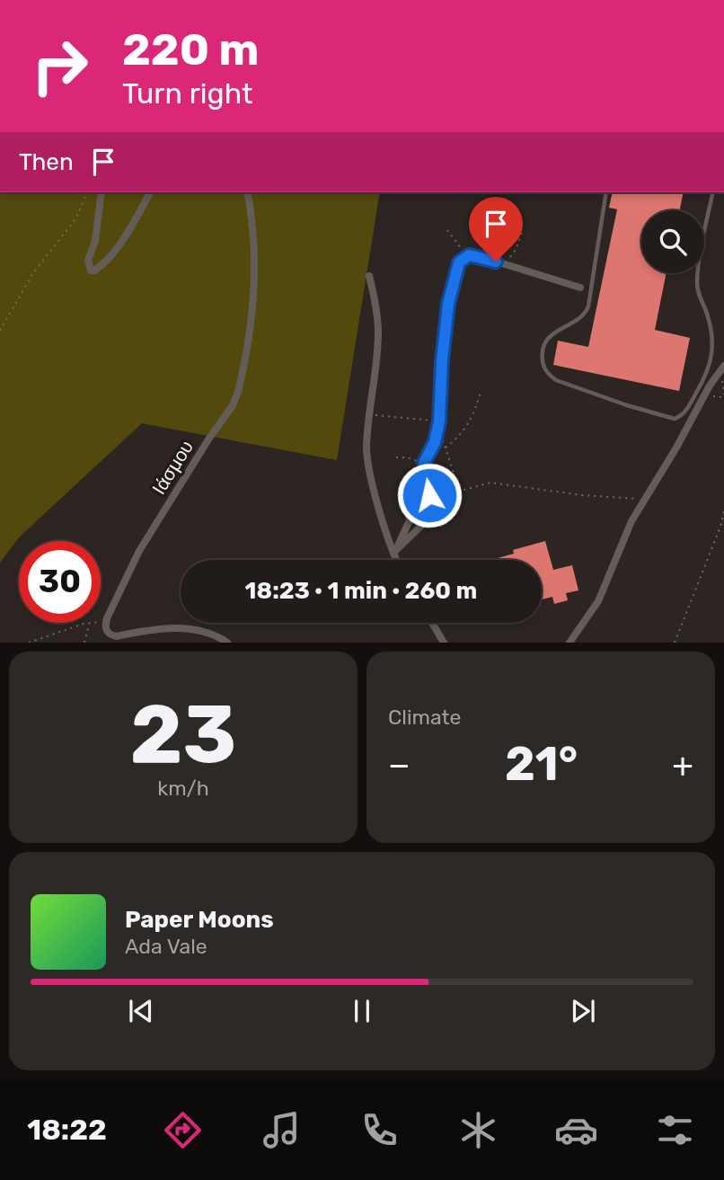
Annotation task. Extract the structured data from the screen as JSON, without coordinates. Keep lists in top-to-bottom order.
{
  "streets": {
    "street": ["Ιάσμου"]
  },
  "page": {
    "turn": ["220 m", "Turn right"],
    "then": "Then",
    "limit": "30",
    "trip": "18:23 · 1 min · 260 m",
    "tile": [
      ["23", "km/h"],
      "Climate"
    ],
    "heat": ["−", "21°", "+"],
    "song": ["Paper Moons", "Ada Vale"],
    "tabs": "18:22"
  }
}
